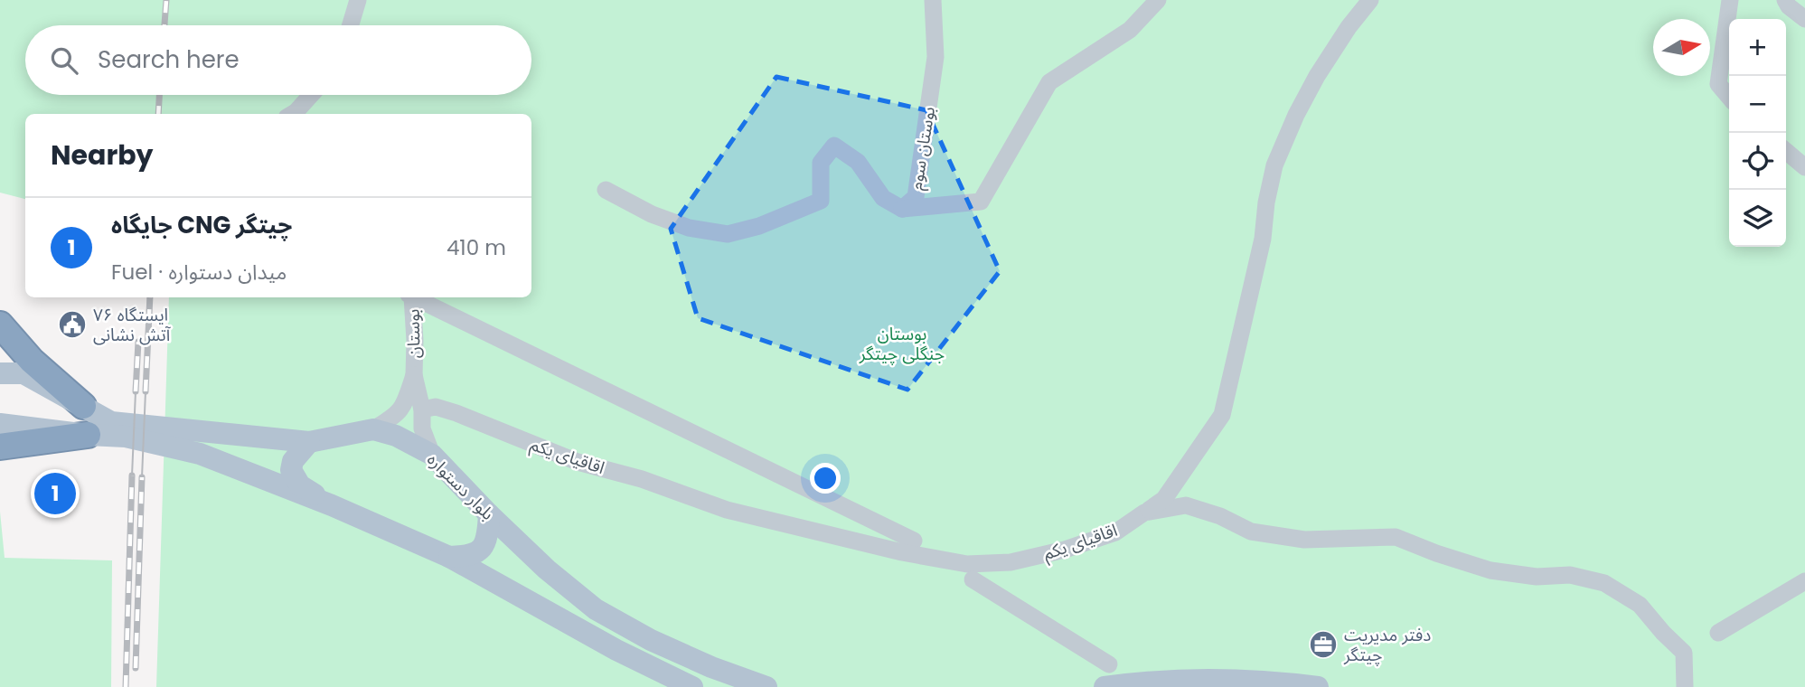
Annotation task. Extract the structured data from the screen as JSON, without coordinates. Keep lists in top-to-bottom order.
{
  "streets": {
    "main road": ["بلوار دستواره"],
    "street": ["بوستان سوم", "بوستان", "اقاقیای یکم"]
  },
  "parks": ["بوستان جنگلی چیتگر"],
  "places": {
    "public building": ["ایستگاه ۷۶ آتش نشانی"],
    "office": ["دفتر مدیریت چیتگر"]
  },
  "north": "right",
  "page": {
    "map_buttons": ["+", "−"],
    "search": "Search here",
    "heading": "Nearby",
    "list": [
      {
        "mark": "1",
        "name": "جایگاه CNG چیتگر",
        "note": "Fuel · میدان دستواره",
        "value": "410 m"
      }
    ],
    "pins": "1"
  }
}
